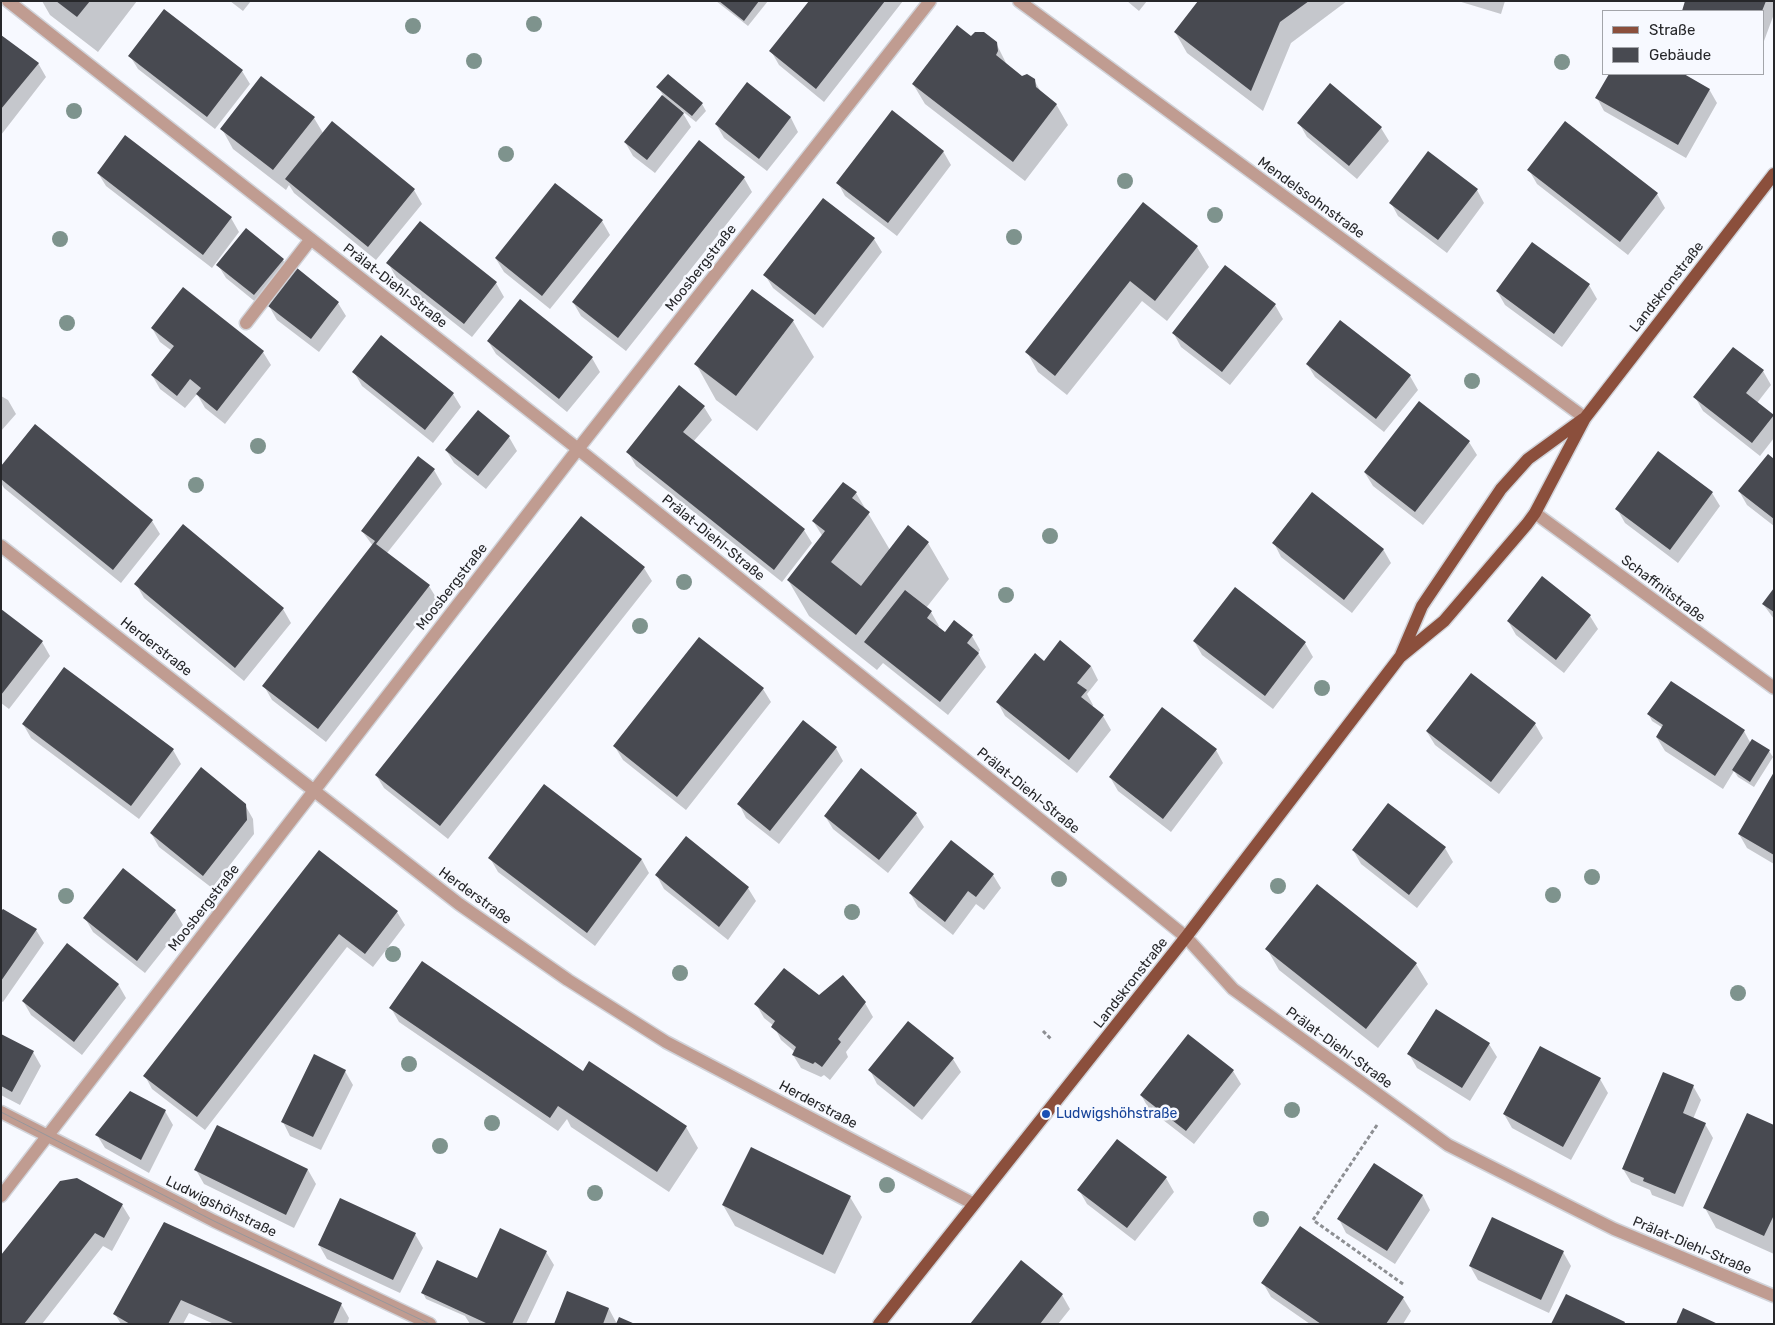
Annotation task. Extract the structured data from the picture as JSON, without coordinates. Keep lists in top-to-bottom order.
{
  "streets": {
    "main road": ["Landskronstraße"],
    "street": [
      "Mendelssohnstraße",
      "Moosbergstraße",
      "Prälat-Diehl-Straße",
      "Schaffnitstraße",
      "Herderstraße",
      "Ludwigshöhstraße"
    ]
  },
  "crossings": [
    ["Mendelssohnstraße", "Landskronstraße"],
    ["Moosbergstraße", "Prälat-Diehl-Straße"],
    ["Moosbergstraße", "Herderstraße"],
    ["Moosbergstraße", "Ludwigshöhstraße"],
    ["Prälat-Diehl-Straße", "Landskronstraße"],
    ["Landskronstraße", "Schaffnitstraße"],
    ["Landskronstraße", "Herderstraße"]
  ],
  "places": ["Ludwigshöhstraße"],
  "legend": ["Straße", "Gebäude"]
}
